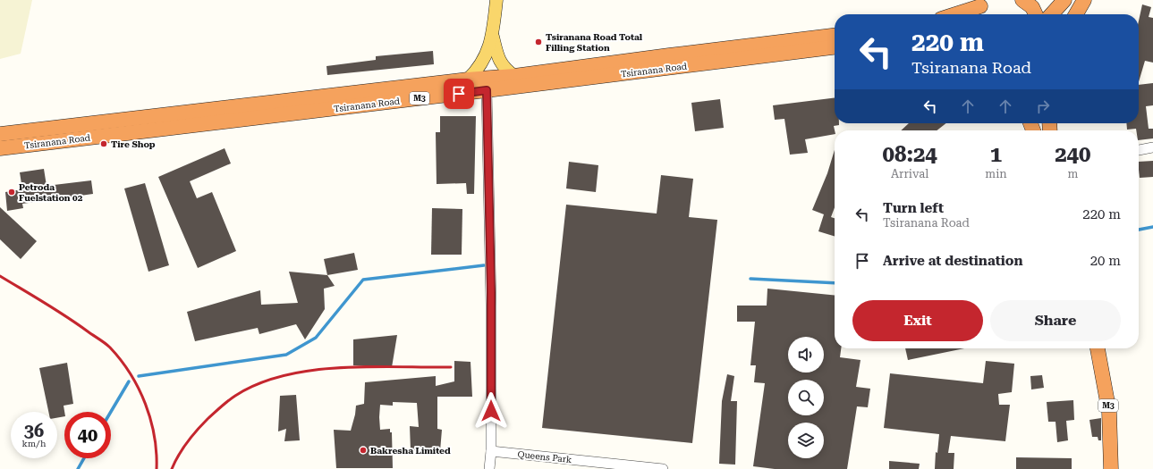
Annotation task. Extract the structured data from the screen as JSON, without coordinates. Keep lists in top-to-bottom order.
{
  "streets": {
    "highway": ["Tsiranana Road", "M3"],
    "street": ["Queens Park"]
  },
  "places": [
    "Tsiranana Road Total Filling Station",
    "Tire Shop",
    "Petroda Fuelstation 02",
    "Bakresha Limited"
  ],
  "page": {
    "turn": ["220 m", "Tsiranana Road"],
    "eta": [
      "08:24",
      "Arrival",
      "1",
      "min",
      "240",
      "m"
    ],
    "list": [
      {
        "name": "Turn left",
        "note": "Tsiranana Road",
        "value": "220 m"
      },
      {
        "name": "Arrive at destination",
        "value": "20 m"
      }
    ],
    "buttons": ["Exit", "Share"],
    "speed": "36 km/h",
    "limit": "40"
  }
}
